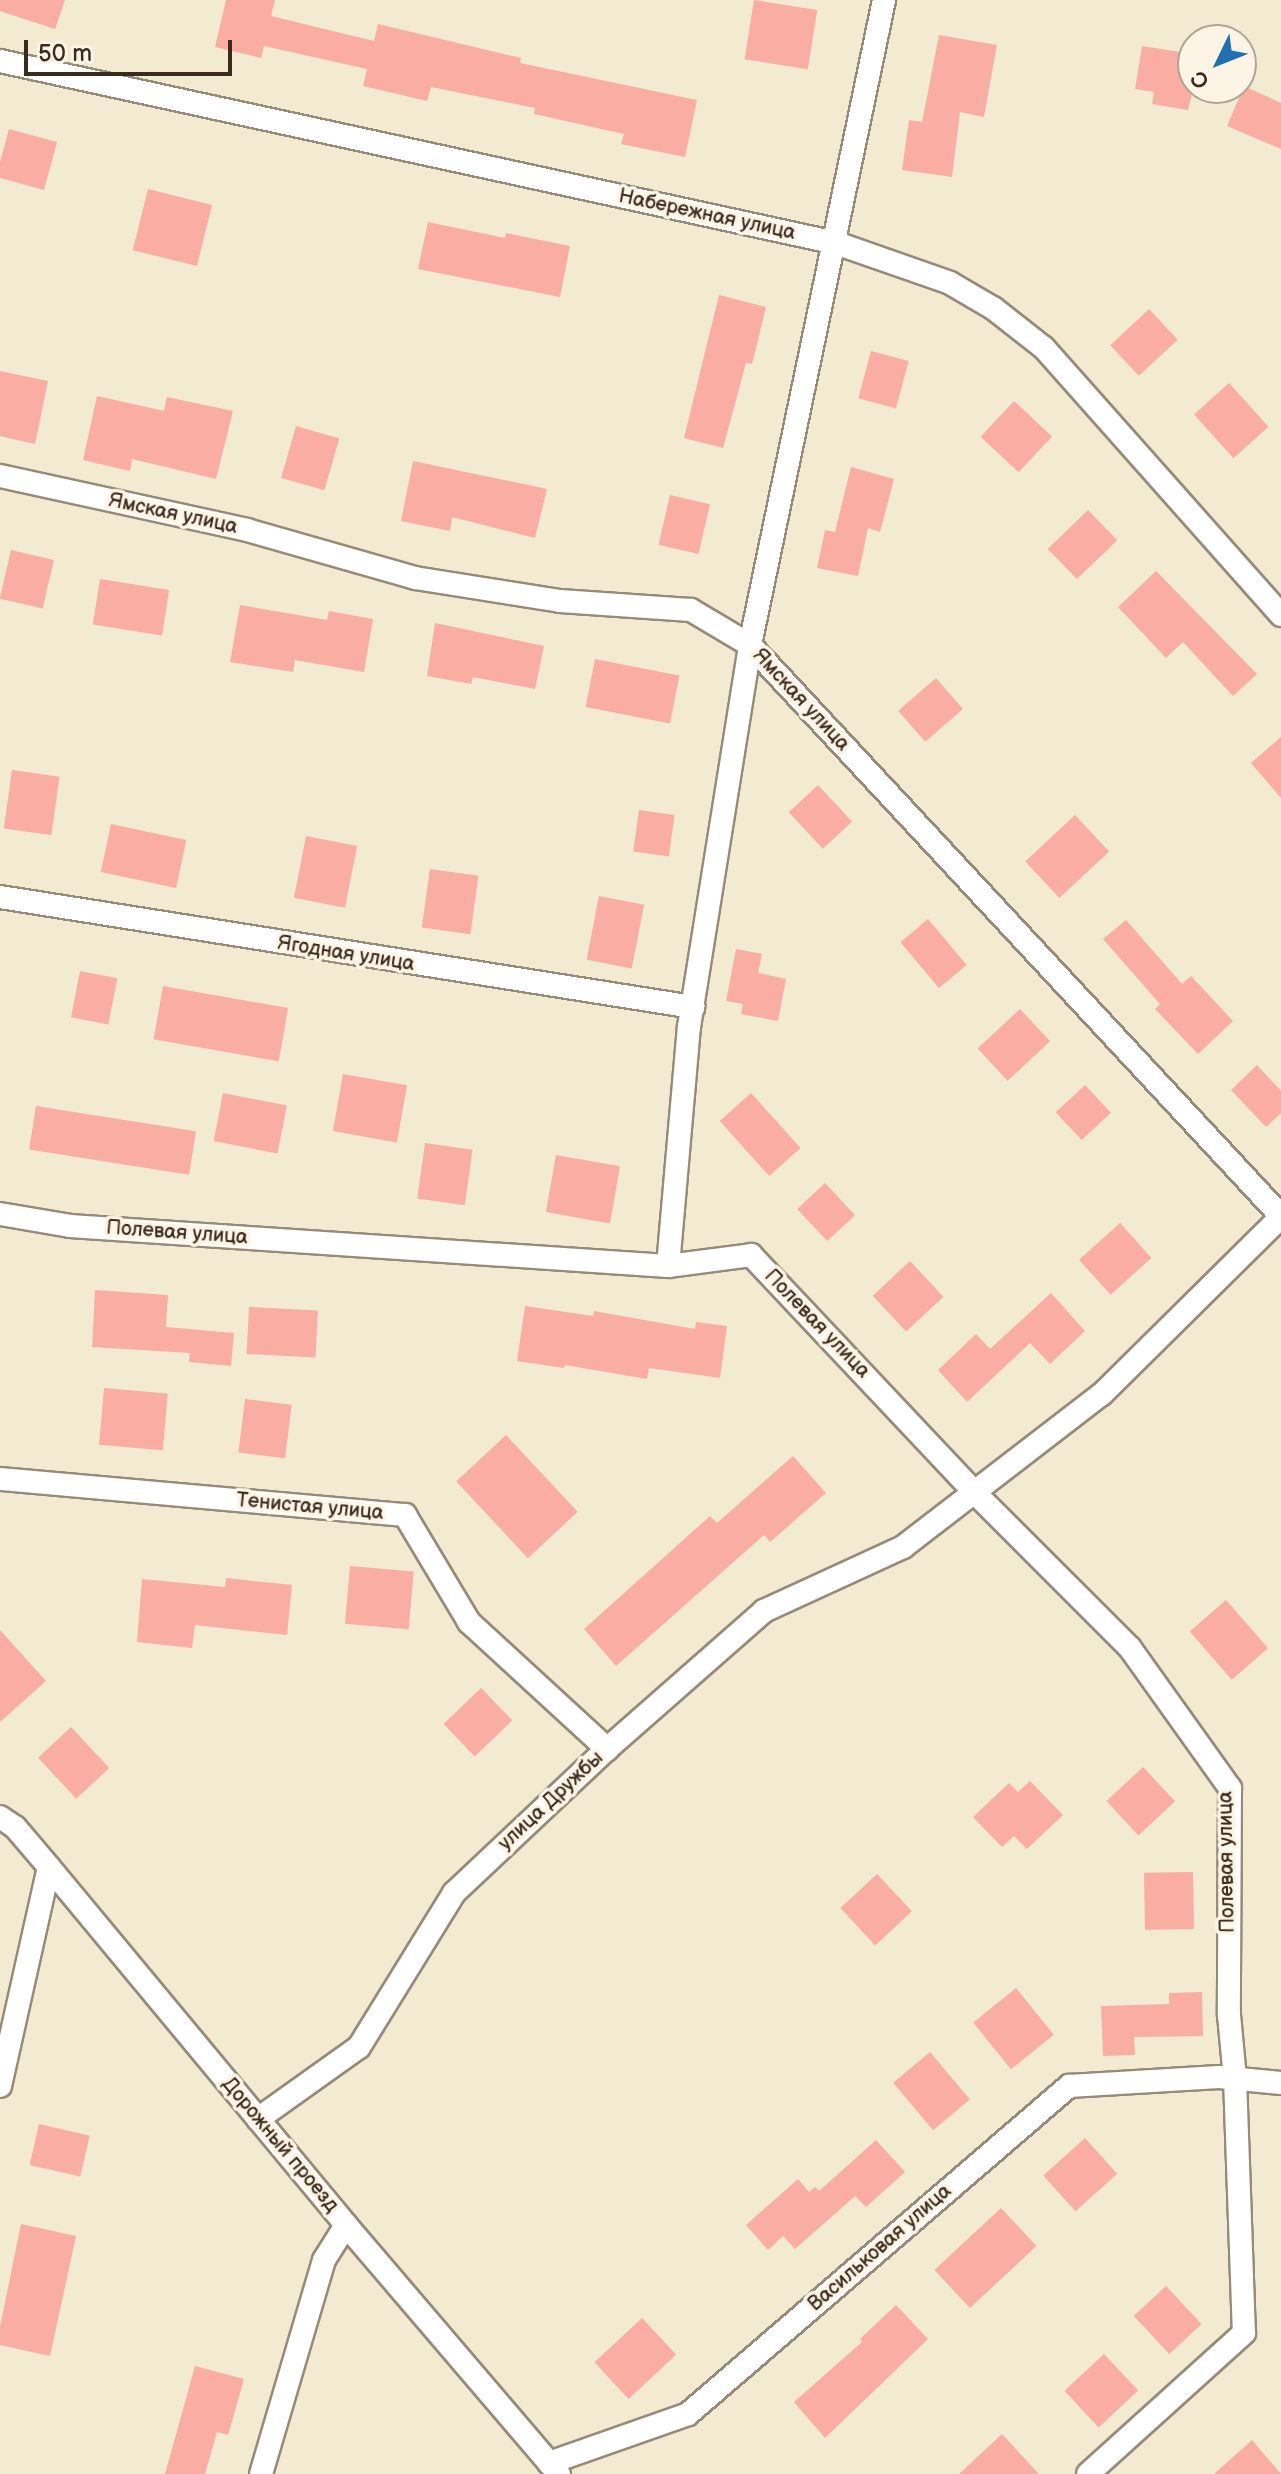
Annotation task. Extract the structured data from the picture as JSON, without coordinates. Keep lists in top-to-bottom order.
{
  "streets": {
    "street": [
      "Набережная улица",
      "Ямская улица",
      "Ягодная улица",
      "Полевая улица",
      "Тенистая улица",
      "улица Дружбы",
      "Дорожный проезд",
      "Васильковая улица"
    ]
  },
  "crossings": [
    ["Ямская улица", "улица Дружбы"],
    ["Полевая улица", "улица Дружбы"],
    ["Полевая улица", "Васильковая улица"],
    ["Тенистая улица", "улица Дружбы"],
    ["улица Дружбы", "Дорожный проезд"],
    ["Дорожный проезд", "Васильковая улица"]
  ],
  "scale_bar": "50 m",
  "north": "bottom left"
}
